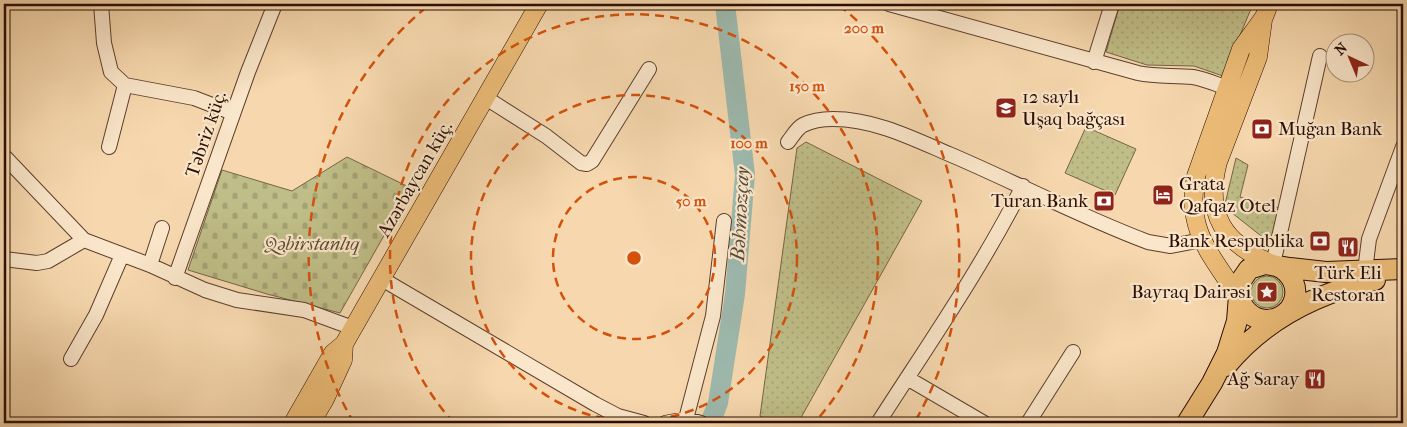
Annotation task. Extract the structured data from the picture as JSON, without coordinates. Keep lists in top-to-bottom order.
{
  "streets": {
    "main road": ["Azərbaycan küç."],
    "street": ["Təbriz küç."]
  },
  "water": ["Bəhməzçay"],
  "parks": ["Qəbirstanlıq"],
  "places": {
    "school or university": ["12 saylı Uşaq bağçası"],
    "bank": ["Muğan Bank", "Turan Bank", "Bank Respublika"],
    "hotel": ["Grata Qafqaz Otel"],
    "restaurant": ["Türk Eli Restoran", "Ağ Saray"],
    "place": ["Bayraq Dairəsi"]
  },
  "north": "top left",
  "rings": [
    "200 m",
    "150 m",
    "100 m",
    "50 m"
  ]
}
